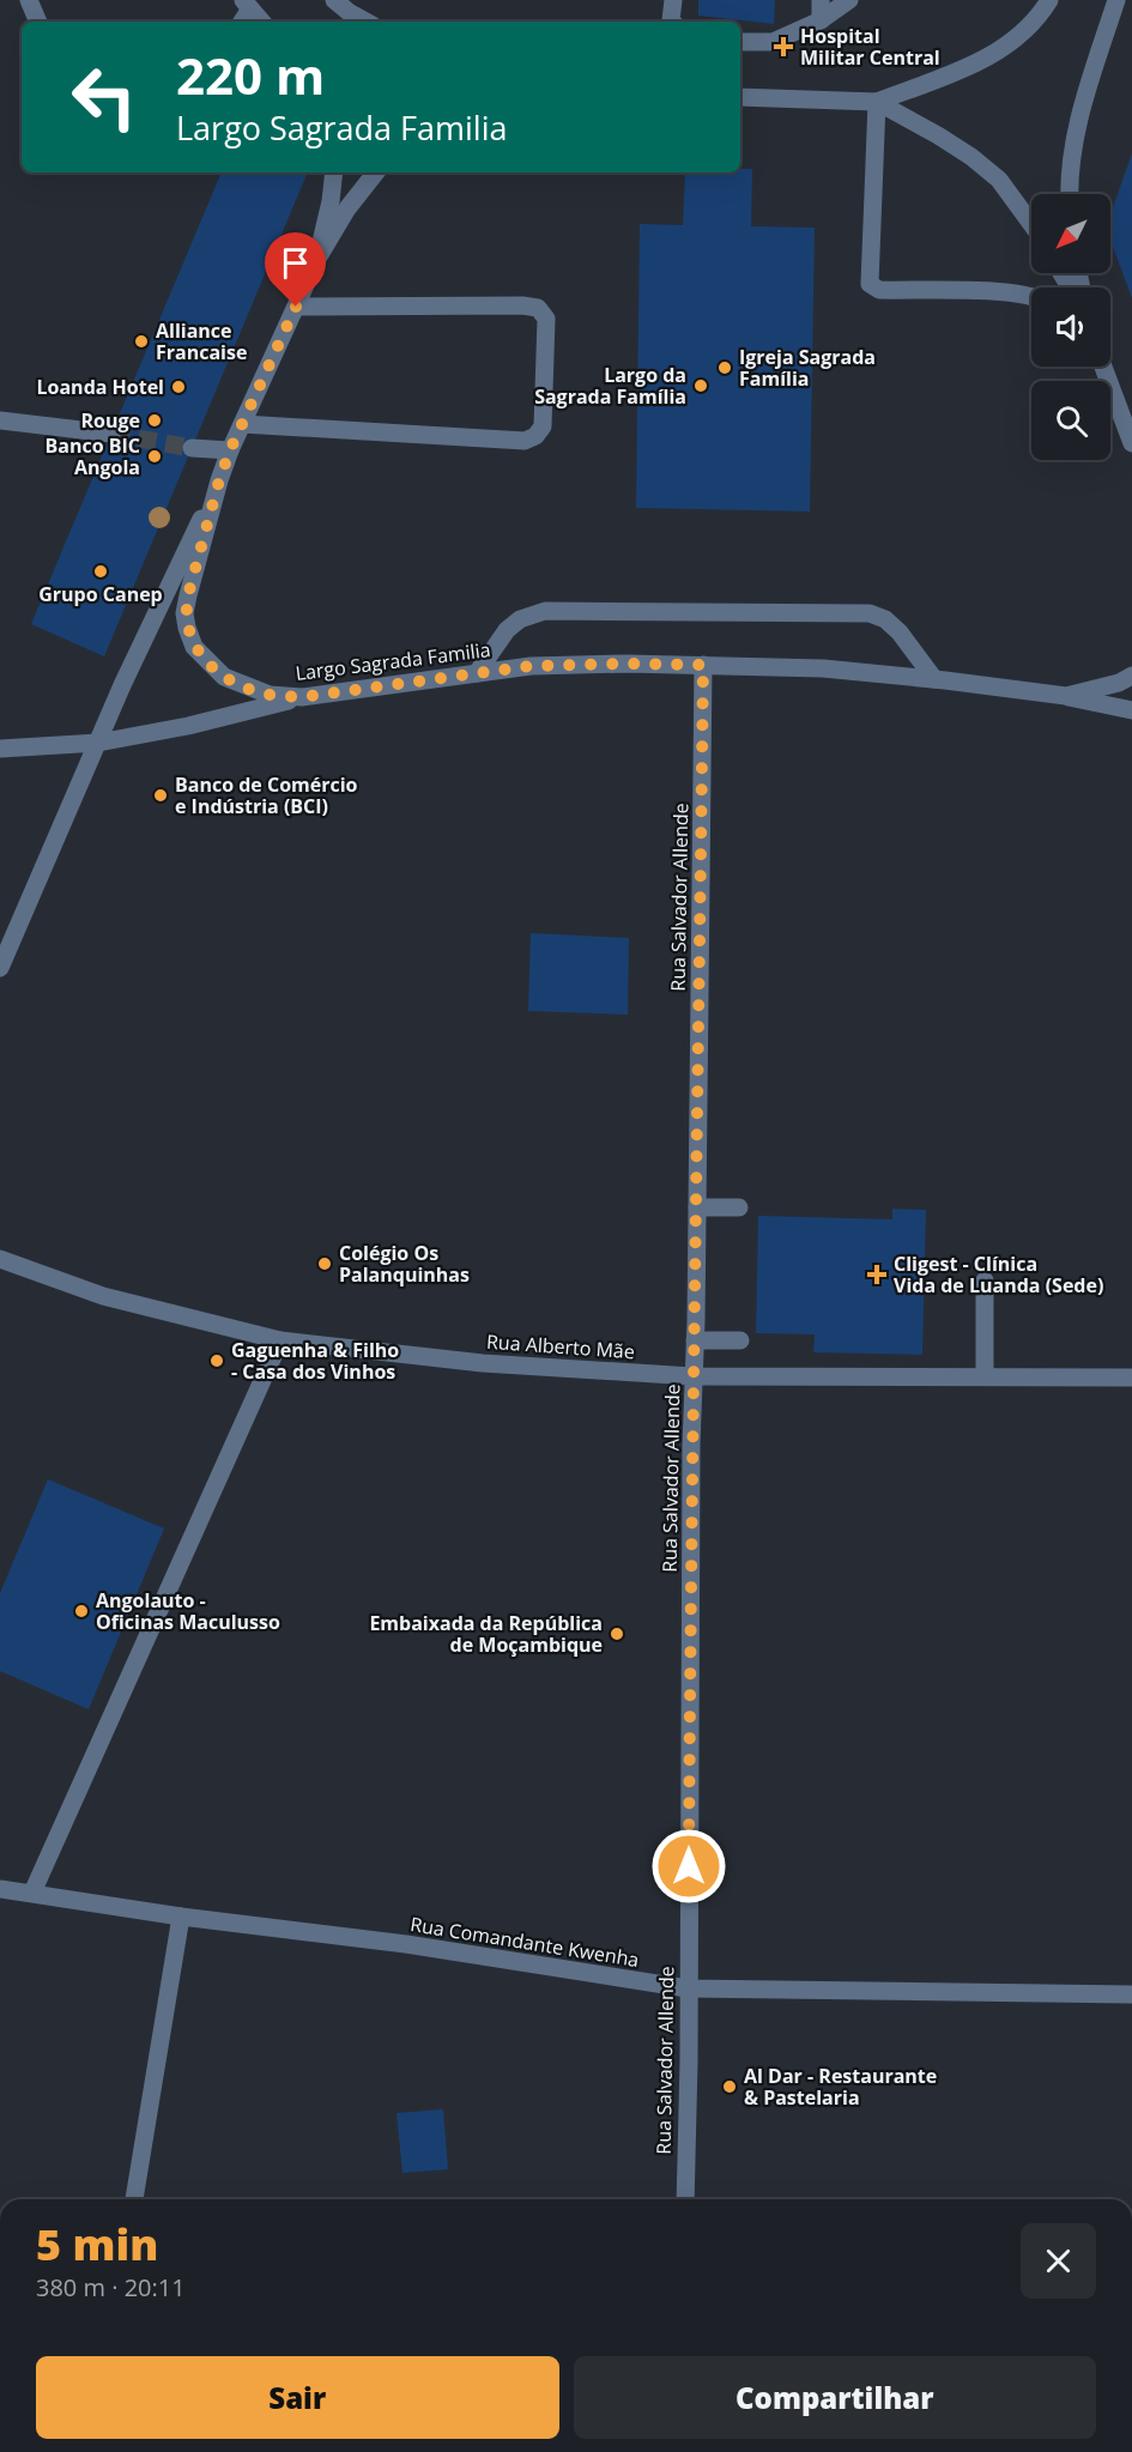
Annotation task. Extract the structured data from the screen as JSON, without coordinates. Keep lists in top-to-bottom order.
{
  "streets": {
    "street": [
      "Largo Sagrada Familia",
      "Rua Salvador Allende",
      "Rua Alberto Mãe",
      "Rua Comandante Kwenha"
    ]
  },
  "crossings": [
    ["Largo Sagrada Familia", "Rua Salvador Allende"],
    ["Rua Salvador Allende", "Rua Alberto Mãe"],
    ["Rua Salvador Allende", "Rua Comandante Kwenha"]
  ],
  "places": {
    "health": ["Hospital Militar Central", "Cligest - Clínica Vida de Luanda (Sede)"],
    "other": [
      "Alliance Francaise",
      "Igreja Sagrada Família",
      "Largo da Sagrada Família",
      "Loanda Hotel",
      "Rouge",
      "Banco BIC Angola",
      "Grupo Canep",
      "Banco de Comércio e Indústria (BCI)",
      "Colégio Os Palanquinhas",
      "Gaguenha & Filho - Casa dos Vinhos",
      "Angolauto - Oficinas Maculusso",
      "Embaixada da República de Moçambique",
      "Al Dar - Restaurante & Pastelaria"
    ]
  },
  "north": "bottom left",
  "page": {
    "turn": ["220 m", "Largo Sagrada Familia"],
    "heading": ["5 min", "380 m · 20:11"],
    "buttons": ["Sair", "Compartilhar"]
  }
}
